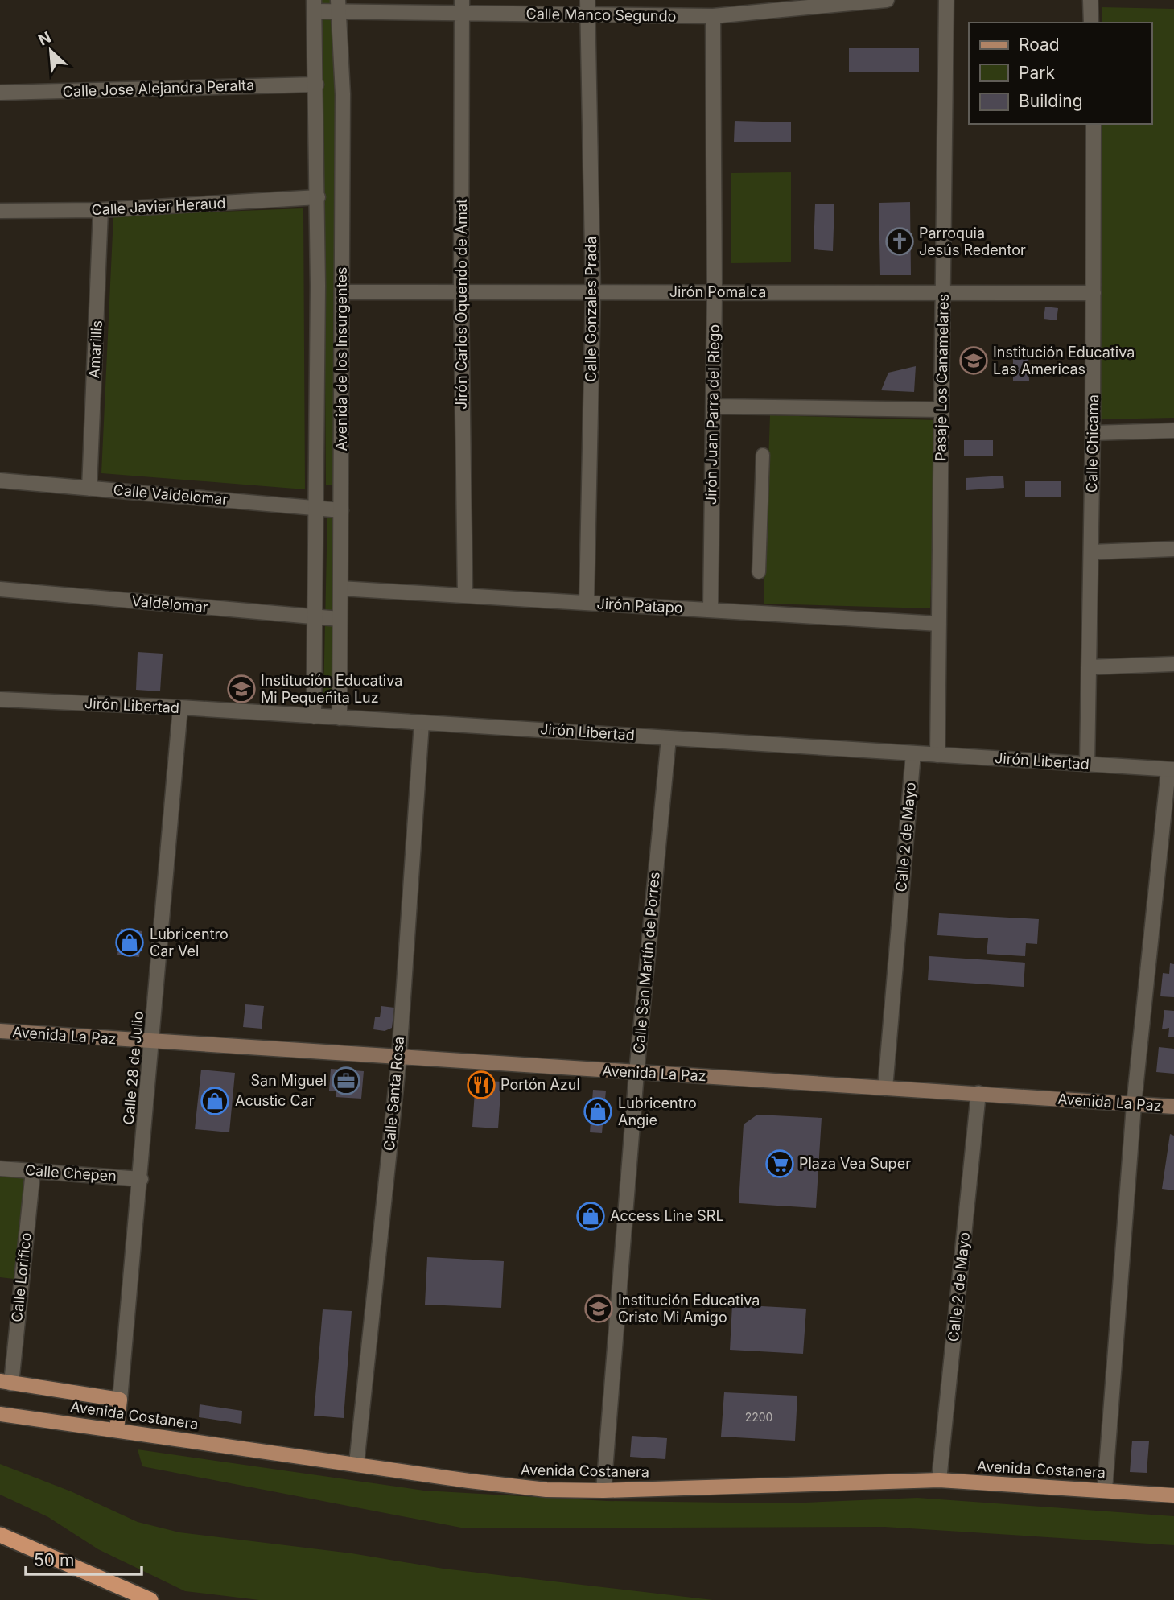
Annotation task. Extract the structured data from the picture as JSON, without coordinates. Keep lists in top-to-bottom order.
{
  "streets": {
    "main road": ["Avenida La Paz", "Calle 28 de Julio", "Avenida Costanera"],
    "street": [
      "Calle Manco Segundo",
      "Calle Jose Alejandra Peralta",
      "Calle Javier Heraud",
      "Jirón Pomalca",
      "Jirón Carlos Oquendo de Amat",
      "Calle Gonzales Prada",
      "Amarillis",
      "Avenida de los Insurgentes",
      "Pasaje Los Canamelares",
      "Jirón Juan Parra del Riego",
      "Calle Chicama",
      "Calle Valdelomar",
      "Valdelomar",
      "Jirón Patapo",
      "Jirón Libertad",
      "Calle 2 de Mayo",
      "Calle San Martín de Porres",
      "Calle Santa Rosa",
      "Calle Chepen",
      "Calle Lorifico"
    ]
  },
  "crossings": [
    ["Calle Manco Segundo", "Jirón Carlos Oquendo de Amat"],
    ["Calle Manco Segundo", "Calle Gonzales Prada"],
    ["Calle Manco Segundo", "Avenida de los Insurgentes"],
    ["Calle Manco Segundo", "Jirón Juan Parra del Riego"],
    ["Calle Jose Alejandra Peralta", "Avenida de los Insurgentes"],
    ["Calle Javier Heraud", "Amarillis"],
    ["Calle Javier Heraud", "Avenida de los Insurgentes"],
    ["Jirón Pomalca", "Jirón Carlos Oquendo de Amat"],
    ["Jirón Pomalca", "Calle Gonzales Prada"],
    ["Jirón Pomalca", "Avenida de los Insurgentes"],
    ["Jirón Pomalca", "Pasaje Los Canamelares"],
    ["Jirón Pomalca", "Jirón Juan Parra del Riego"],
    ["Jirón Pomalca", "Calle Chicama"],
    ["Jirón Carlos Oquendo de Amat", "Jirón Patapo"],
    ["Calle Gonzales Prada", "Jirón Patapo"],
    ["Amarillis", "Calle Valdelomar"],
    ["Avenida de los Insurgentes", "Calle Valdelomar"],
    ["Avenida de los Insurgentes", "Valdelomar"],
    ["Avenida de los Insurgentes", "Jirón Patapo"],
    ["Avenida de los Insurgentes", "Jirón Libertad"],
    ["Pasaje Los Canamelares", "Jirón Patapo"],
    ["Pasaje Los Canamelares", "Jirón Libertad"],
    ["Jirón Juan Parra del Riego", "Jirón Patapo"],
    ["Calle Chicama", "Jirón Libertad"],
    ["Jirón Libertad", "Calle 2 de Mayo"],
    ["Jirón Libertad", "Calle San Martín de Porres"],
    ["Jirón Libertad", "Calle 28 de Julio"],
    ["Jirón Libertad", "Calle Santa Rosa"],
    ["Calle 2 de Mayo", "Avenida La Paz"],
    ["Calle 2 de Mayo", "Avenida Costanera"],
    ["Calle San Martín de Porres", "Avenida La Paz"],
    ["Calle San Martín de Porres", "Avenida Costanera"],
    ["Avenida La Paz", "Calle 28 de Julio"],
    ["Avenida La Paz", "Calle Santa Rosa"],
    ["Calle 28 de Julio", "Calle Chepen"],
    ["Calle 28 de Julio", "Avenida Costanera"],
    ["Calle Santa Rosa", "Avenida Costanera"],
    ["Calle Chepen", "Calle Lorifico"],
    ["Calle Lorifico", "Avenida Costanera"]
  ],
  "places": {
    "church": ["Parroquia Jesús Redentor"],
    "school or university": ["Institución Educativa Las Americas", "Institución Educativa Mi Pequeñita Luz", "Institución Educativa Cristo Mi Amigo"],
    "shop": [
      "Lubricentro Car Vel",
      "Acustic Car",
      "Lubricentro Angie",
      "Access Line SRL"
    ],
    "office": ["San Miguel"],
    "restaurant": ["Portón Azul"],
    "supermarket": ["Plaza Vea Super"]
  },
  "house_numbers": ["2200"],
  "legend": ["Road", "Park", "Building"],
  "scale_bar": "50 m",
  "north": "top left"
}
